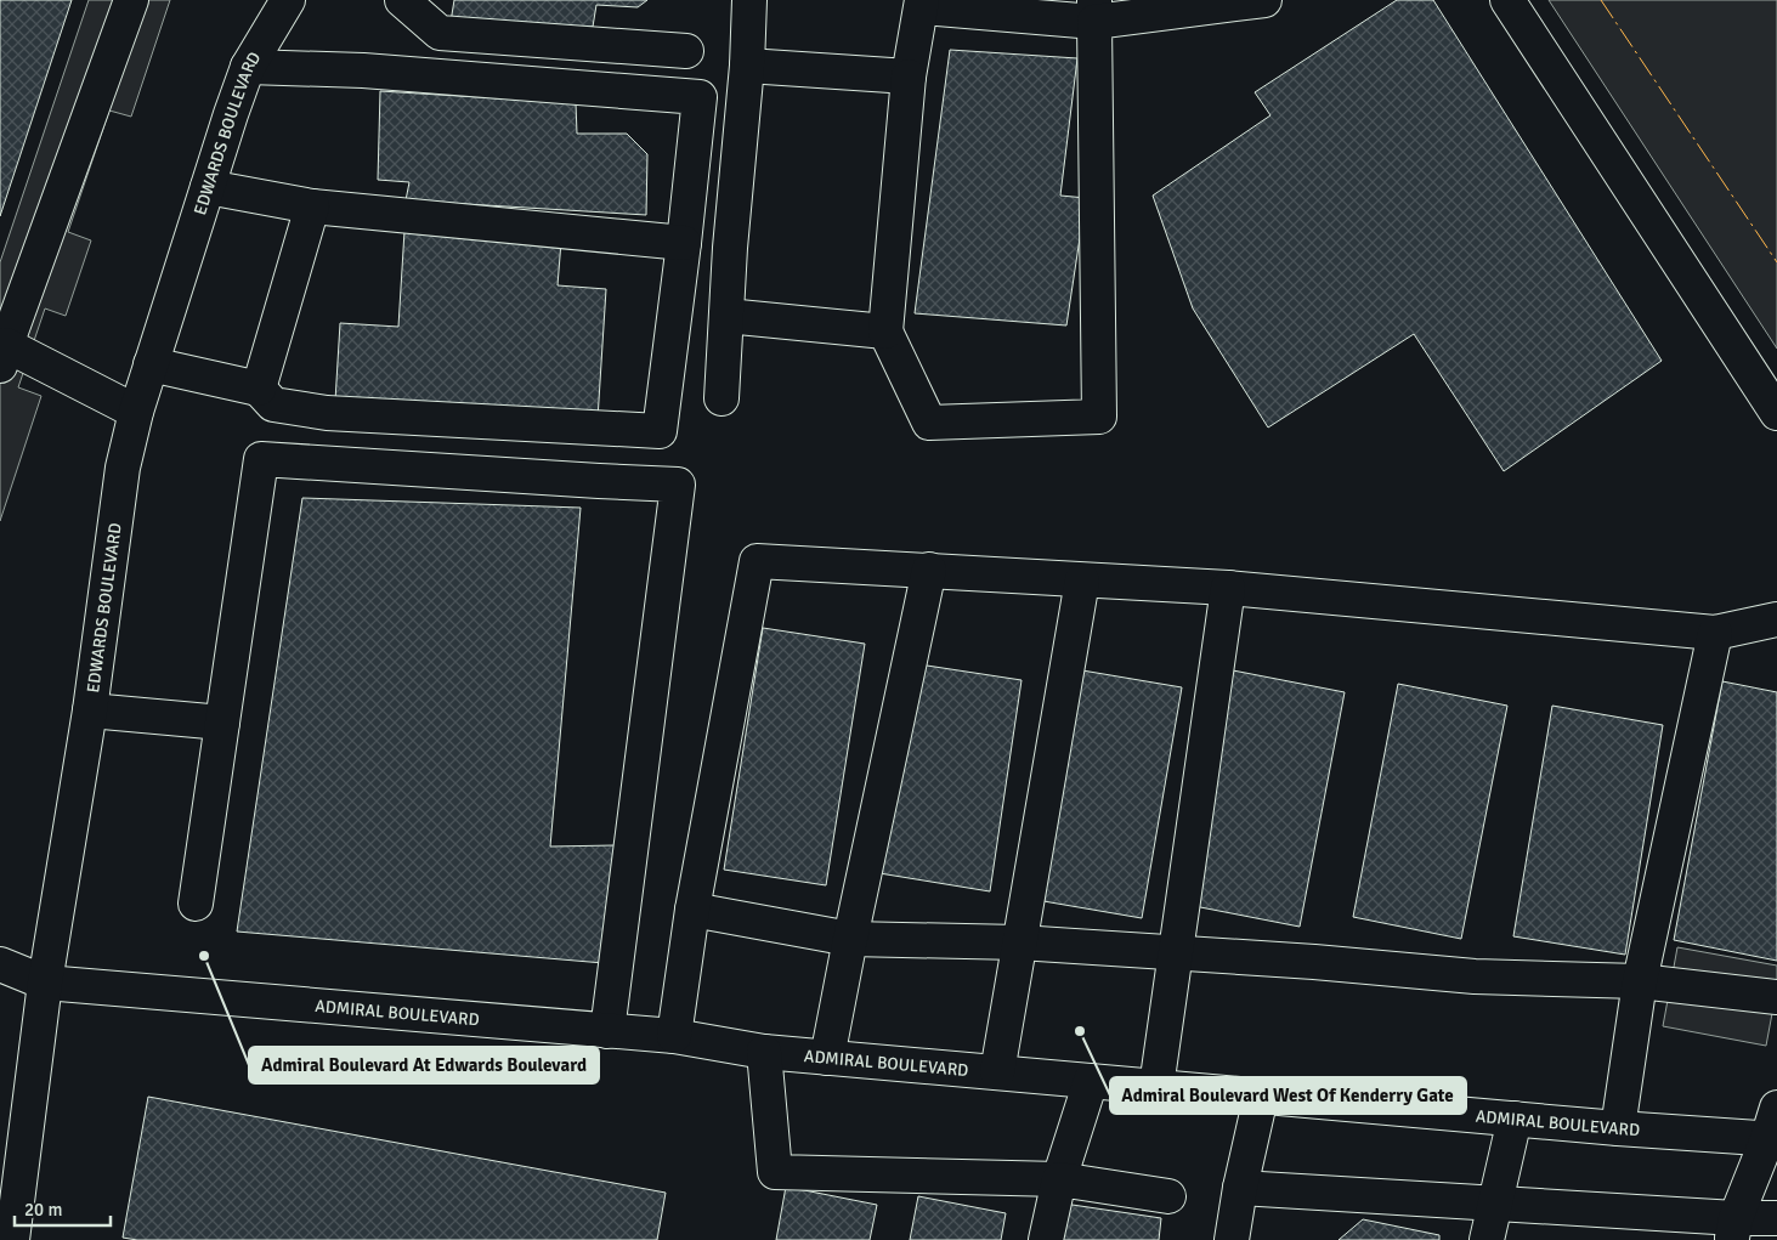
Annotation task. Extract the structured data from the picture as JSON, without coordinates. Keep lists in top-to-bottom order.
{
  "streets": {
    "street": ["EDWARDS BOULEVARD", "ADMIRAL BOULEVARD"]
  },
  "crossings": [
    ["EDWARDS BOULEVARD", "ADMIRAL BOULEVARD"]
  ],
  "places": ["Admiral Boulevard At Edwards Boulevard", "Admiral Boulevard West Of Kenderry Gate"],
  "scale_bar": "20 m"
}
